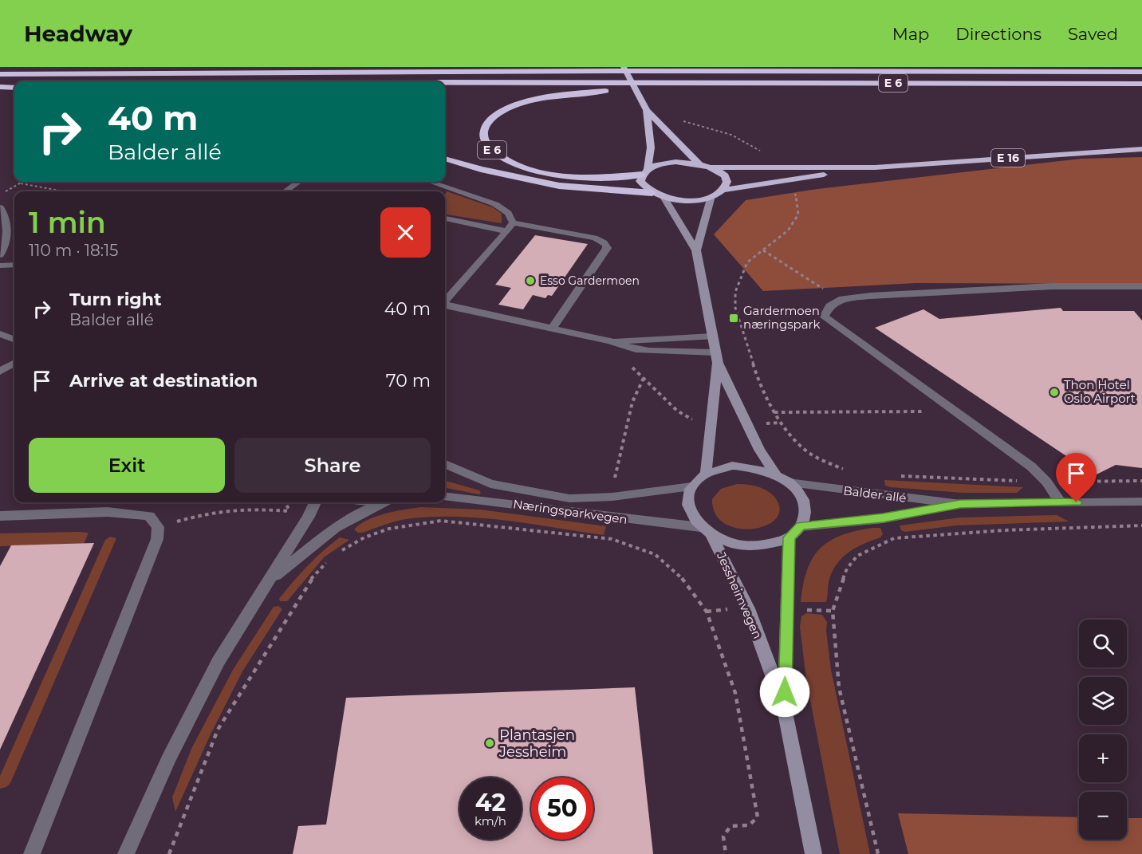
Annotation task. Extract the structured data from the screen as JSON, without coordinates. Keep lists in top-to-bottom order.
{
  "streets": {
    "highway": ["E 6", "E 16"],
    "main road": ["Jessheimvegen"],
    "street": ["Balder allé", "Næringsparkvegen"]
  },
  "crossings": [
    ["E 6", "E 16"],
    ["Balder allé", "Næringsparkvegen"],
    ["Balder allé", "Jessheimvegen"],
    ["Næringsparkvegen", "Jessheimvegen"]
  ],
  "places": {
    "other": ["Esso Gardermoen", "Thon Hotel Oslo Airport", "Plantasjen Jessheim"],
    "transit": ["Gardermoen næringspark"]
  },
  "page": {
    "header": "Headway",
    "nav": ["Map", "Directions", "Saved"],
    "turn": ["40 m", "Balder allé"],
    "heading": ["1 min", "110 m · 18:15"],
    "list": [
      {
        "name": "Turn right",
        "note": "Balder allé",
        "value": "40 m"
      },
      {
        "name": "Arrive at destination",
        "value": "70 m"
      }
    ],
    "buttons": ["Exit", "Share"],
    "map_buttons": ["+", "−"],
    "speed": "42 km/h",
    "limit": "50"
  }
}
